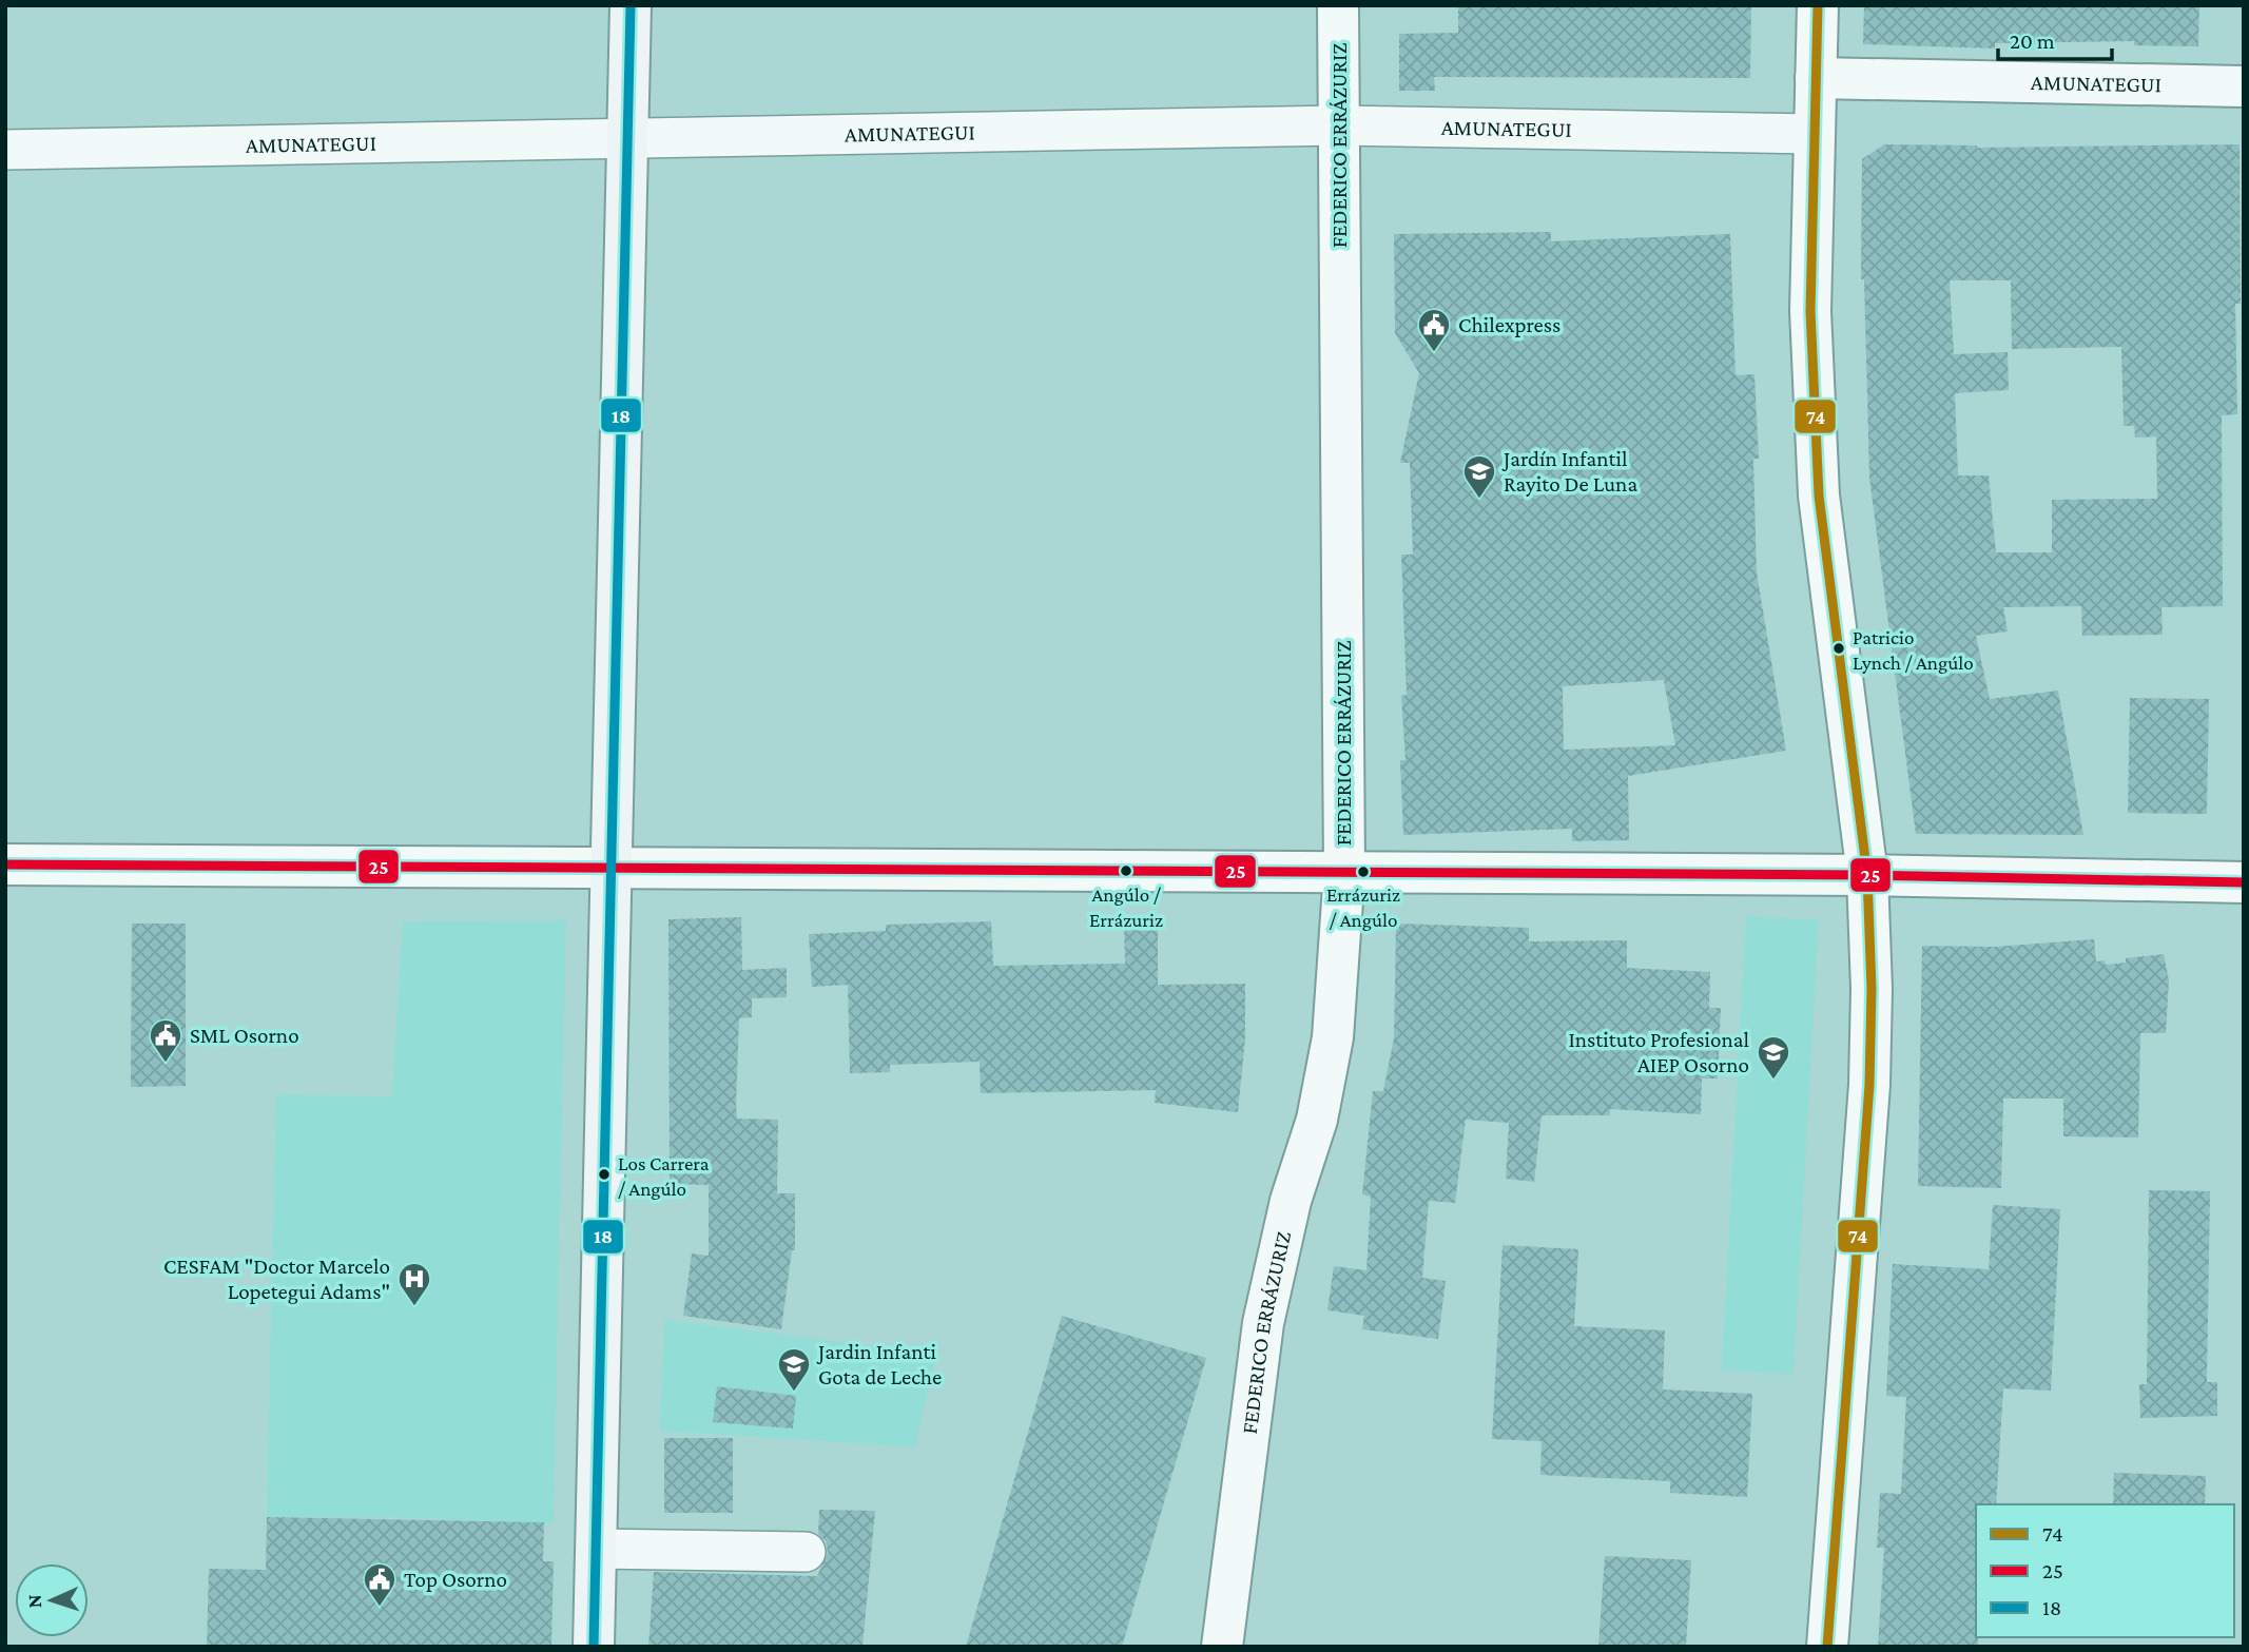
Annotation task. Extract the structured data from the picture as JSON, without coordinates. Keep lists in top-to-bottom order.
{
  "streets": {
    "street": ["AMUNATEGUI", "FEDERICO ERRÁZURIZ"]
  },
  "crossings": [
    ["AMUNATEGUI", "FEDERICO ERRÁZURIZ"]
  ],
  "places": {
    "public building": ["Chilexpress", "SML Osorno", "Top Osorno"],
    "school or university": ["Jardín Infantil Rayito De Luna", "Instituto Profesional AIEP Osorno", "Jardin Infanti Gota de Leche"],
    "other": [
      "Patricio Lynch / Angúlo",
      "Angúlo / Errázuriz",
      "Errázuriz / Angúlo",
      "Los Carrera / Angúlo"
    ],
    "hospital": ["CESFAM \"Doctor Marcelo Lopetegui Adams\""]
  },
  "lines": ["transit line 74", "transit line 18", "transit line 25"],
  "legend": ["74", "25", "18"],
  "scale_bar": "20 m",
  "north": "left"
}
